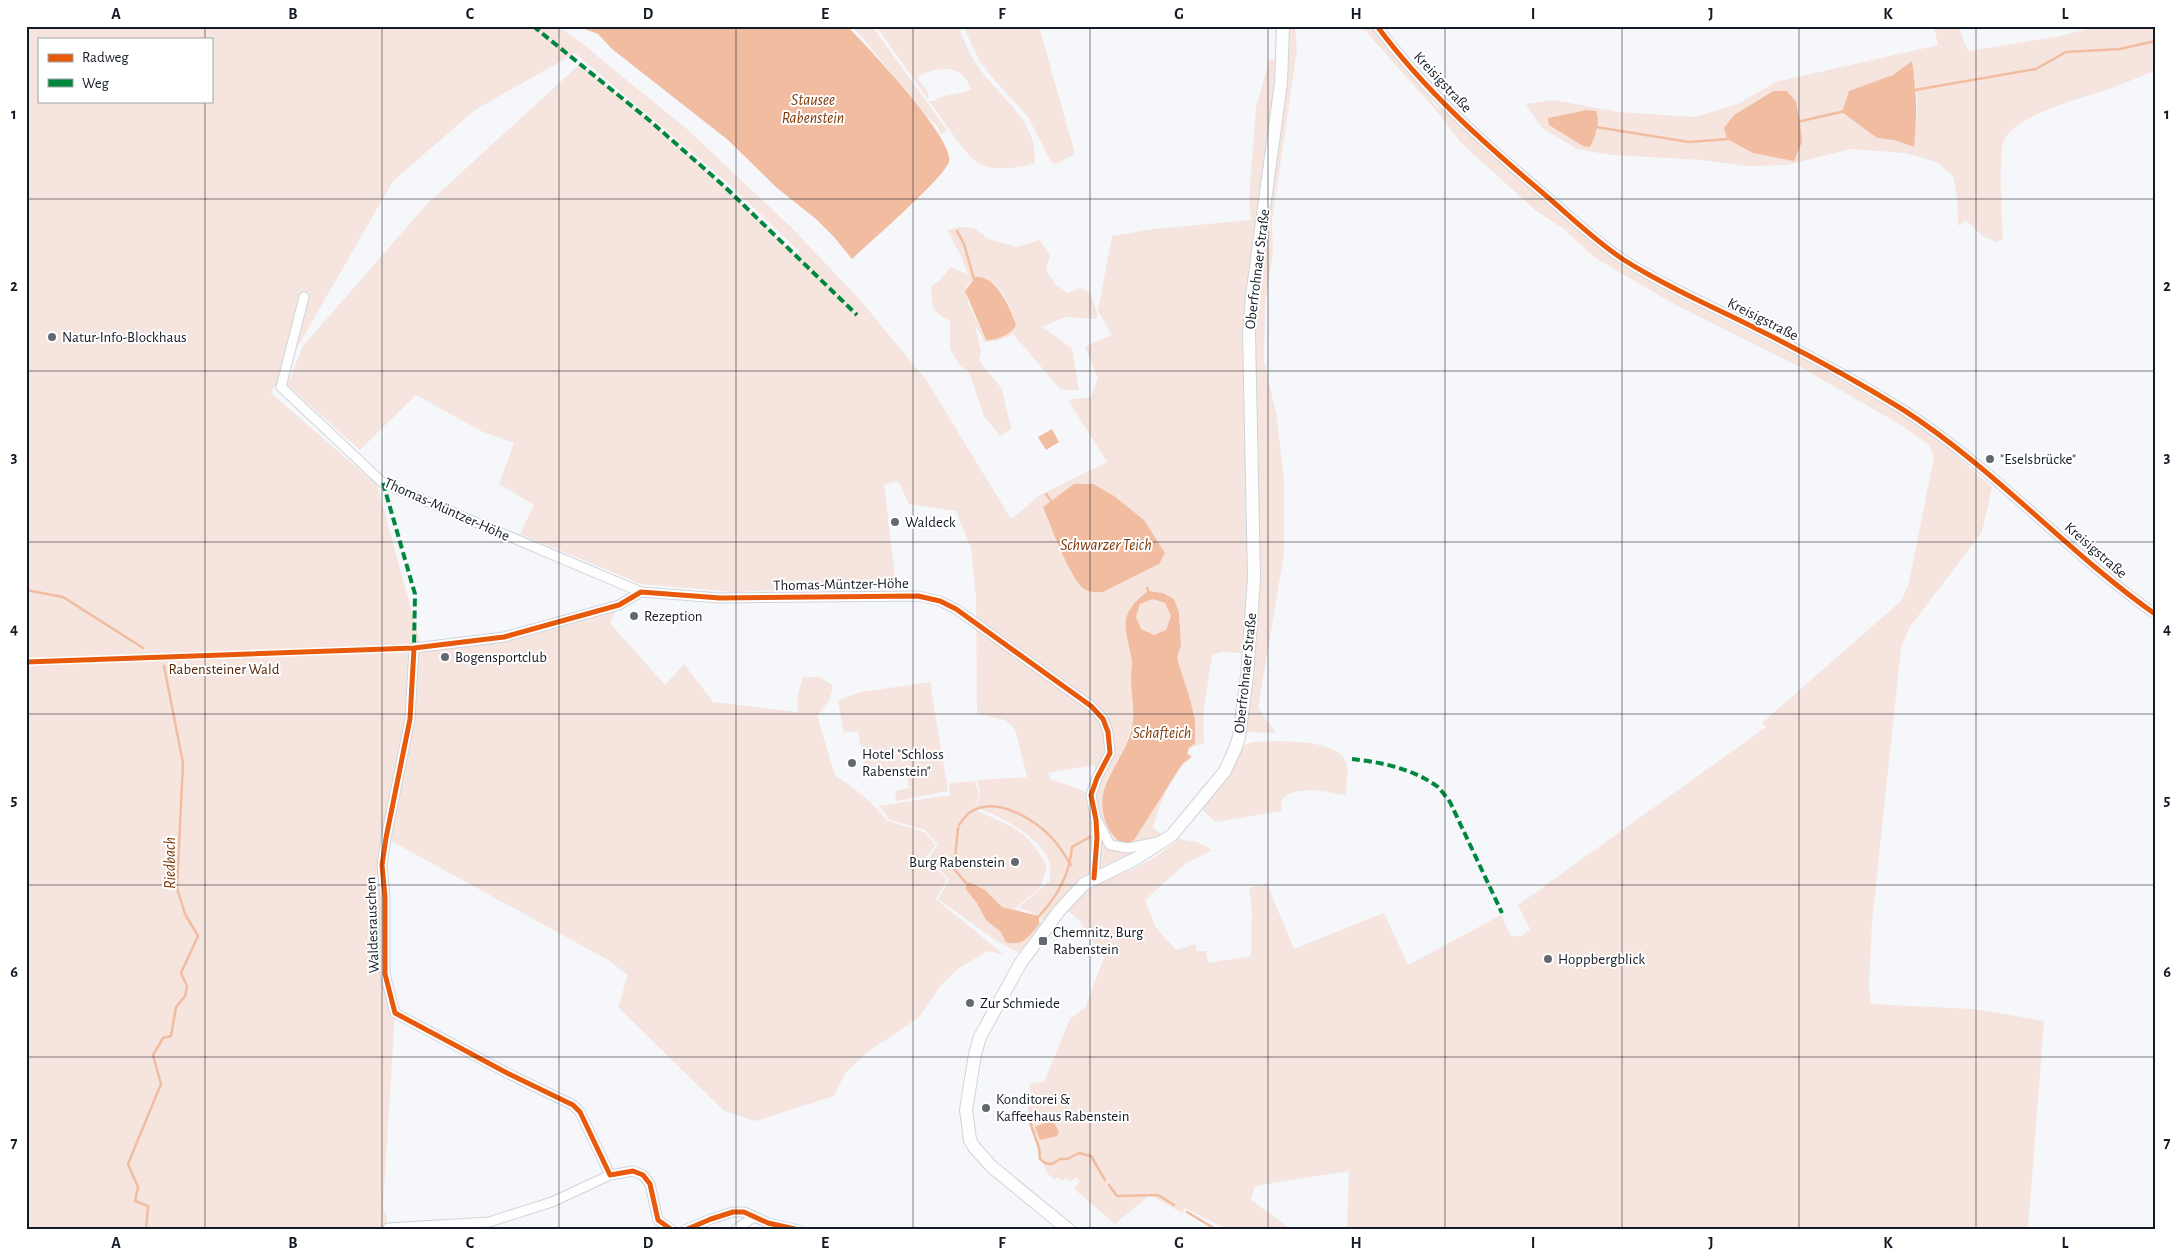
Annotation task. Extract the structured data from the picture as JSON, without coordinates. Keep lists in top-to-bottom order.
{
  "streets": {
    "main road": ["Oberfrohnaer Straße"],
    "street": ["Kreisigstraße", "Thomas-Müntzer-Höhe", "Waldesrauschen"]
  },
  "crossings": [
    ["Oberfrohnaer Straße", "Thomas-Müntzer-Höhe"],
    ["Thomas-Müntzer-Höhe", "Waldesrauschen"]
  ],
  "water": [
    "Stausee Rabenstein",
    "Schwarzer Teich",
    "Schafteich",
    "Riedbach"
  ],
  "parks": ["Rabensteiner Wald"],
  "places": {
    "other": [
      "Natur-Info-Blockhaus",
      "\"Eselsbrücke\"",
      "Waldeck",
      "Rezeption",
      "Bogensportclub",
      "Hotel \"Schloss Rabenstein\"",
      "Burg Rabenstein",
      "Hoppbergblick",
      "Zur Schmiede",
      "Konditorei & Kaffeehaus Rabenstein"
    ],
    "transit": ["Chemnitz, Burg Rabenstein"]
  },
  "legend": ["Radweg", "Weg"],
  "grid": {
    "columns": [
      "A",
      "B",
      "C",
      "D",
      "E",
      "F",
      "G",
      "H",
      "I",
      "J",
      "K",
      "L"
    ],
    "rows": [
      "1",
      "2",
      "3",
      "4",
      "5",
      "6",
      "7"
    ]
  }
}
